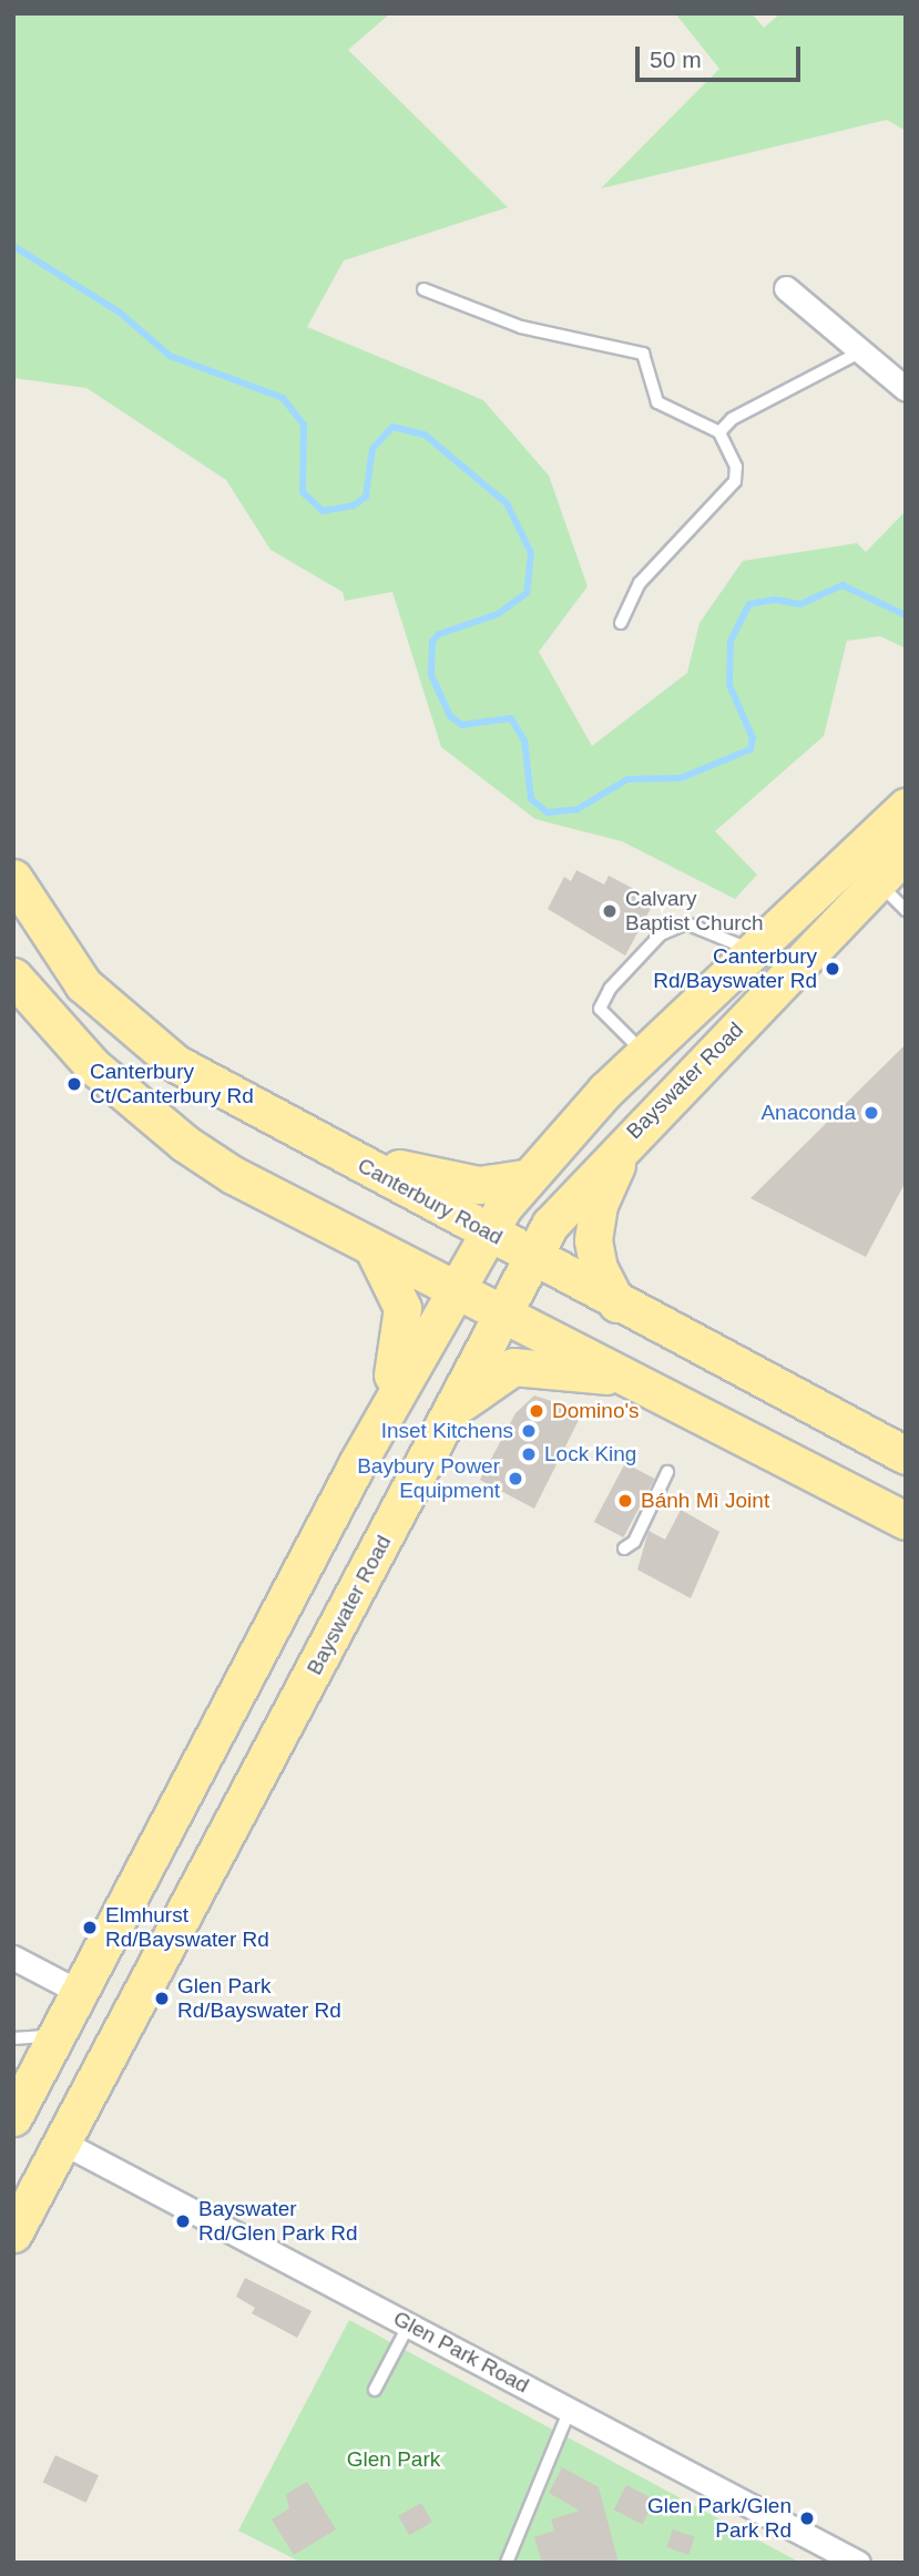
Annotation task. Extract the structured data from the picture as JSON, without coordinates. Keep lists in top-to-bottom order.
{
  "streets": {
    "main road": ["Bayswater Road", "Canterbury Road"],
    "street": ["Glen Park Road"]
  },
  "crossings": [
    ["Bayswater Road", "Canterbury Road"],
    ["Bayswater Road", "Glen Park Road"]
  ],
  "parks": ["Glen Park"],
  "places": [
    "Calvary Baptist Church",
    "Canterbury Rd/Bayswater Rd",
    "Canterbury Ct/Canterbury Rd",
    "Anaconda",
    "Domino's",
    "Inset Kitchens",
    "Lock King",
    "Baybury Power Equipment",
    "Bánh Mì Joint",
    "Elmhurst Rd/Bayswater Rd",
    "Glen Park Rd/Bayswater Rd",
    "Bayswater Rd/Glen Park Rd",
    "Glen Park/Glen Park Rd"
  ],
  "scale_bar": "50 m"
}
